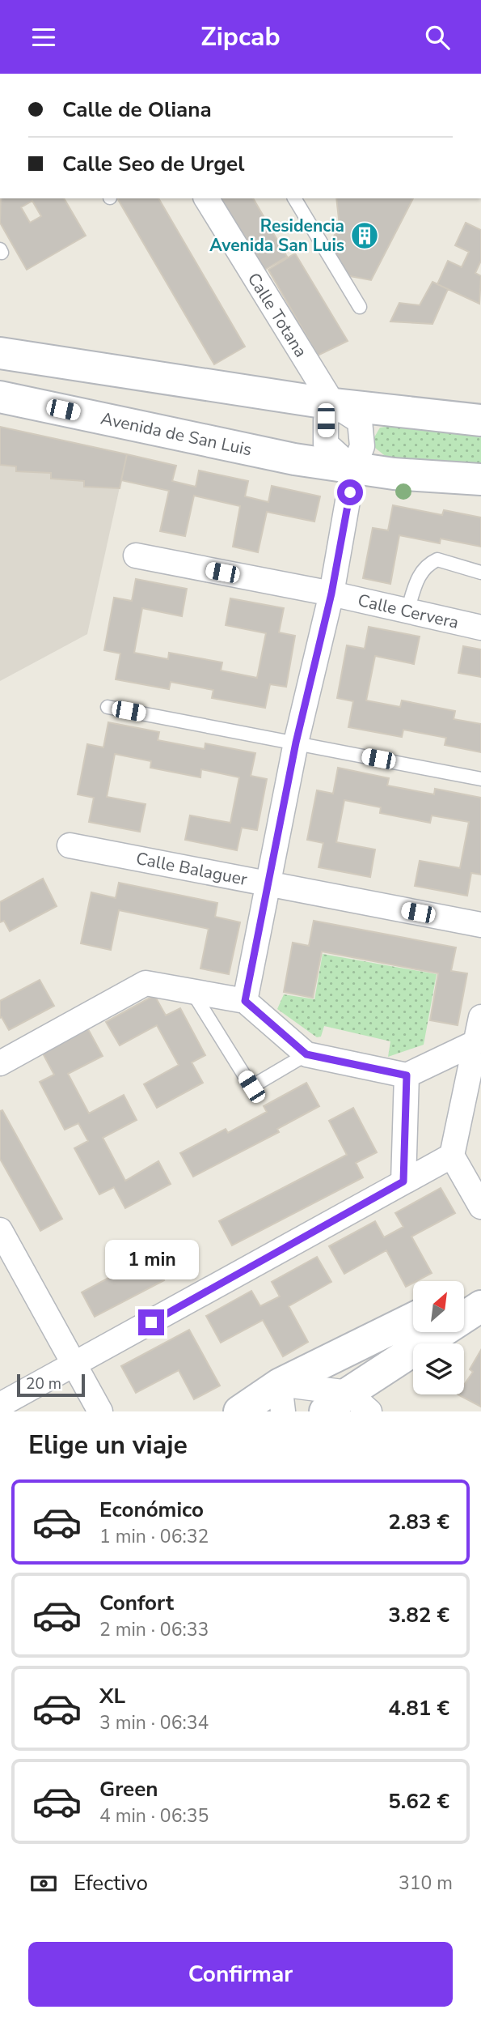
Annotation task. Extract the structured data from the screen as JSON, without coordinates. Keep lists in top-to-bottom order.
{
  "streets": {
    "street": [
      "Calle Totana",
      "Avenida de San Luis",
      "Calle Cervera",
      "Calle Balaguer"
    ]
  },
  "places": {
    "building": ["Residencia Avenida San Luis"]
  },
  "scale_bar": "20 m",
  "north": "top right",
  "page": {
    "header": "Zipcab",
    "banner": ["Calle de Oliana", "Calle Seo de Urgel"],
    "bubble": "1 min",
    "scale": "20 m",
    "heading": "Elige un viaje",
    "list": [
      {
        "name": "Económico",
        "note": "1 min · 06:32",
        "value": "2.83 €"
      },
      {
        "name": "Confort",
        "note": "2 min · 06:33",
        "value": "3.82 €"
      },
      {
        "name": "XL",
        "note": "3 min · 06:34",
        "value": "4.81 €"
      },
      {
        "name": "Green",
        "note": "4 min · 06:35",
        "value": "5.62 €"
      }
    ],
    "pay": ["Efectivo", "310 m"],
    "buttons": "Confirmar"
  }
}
